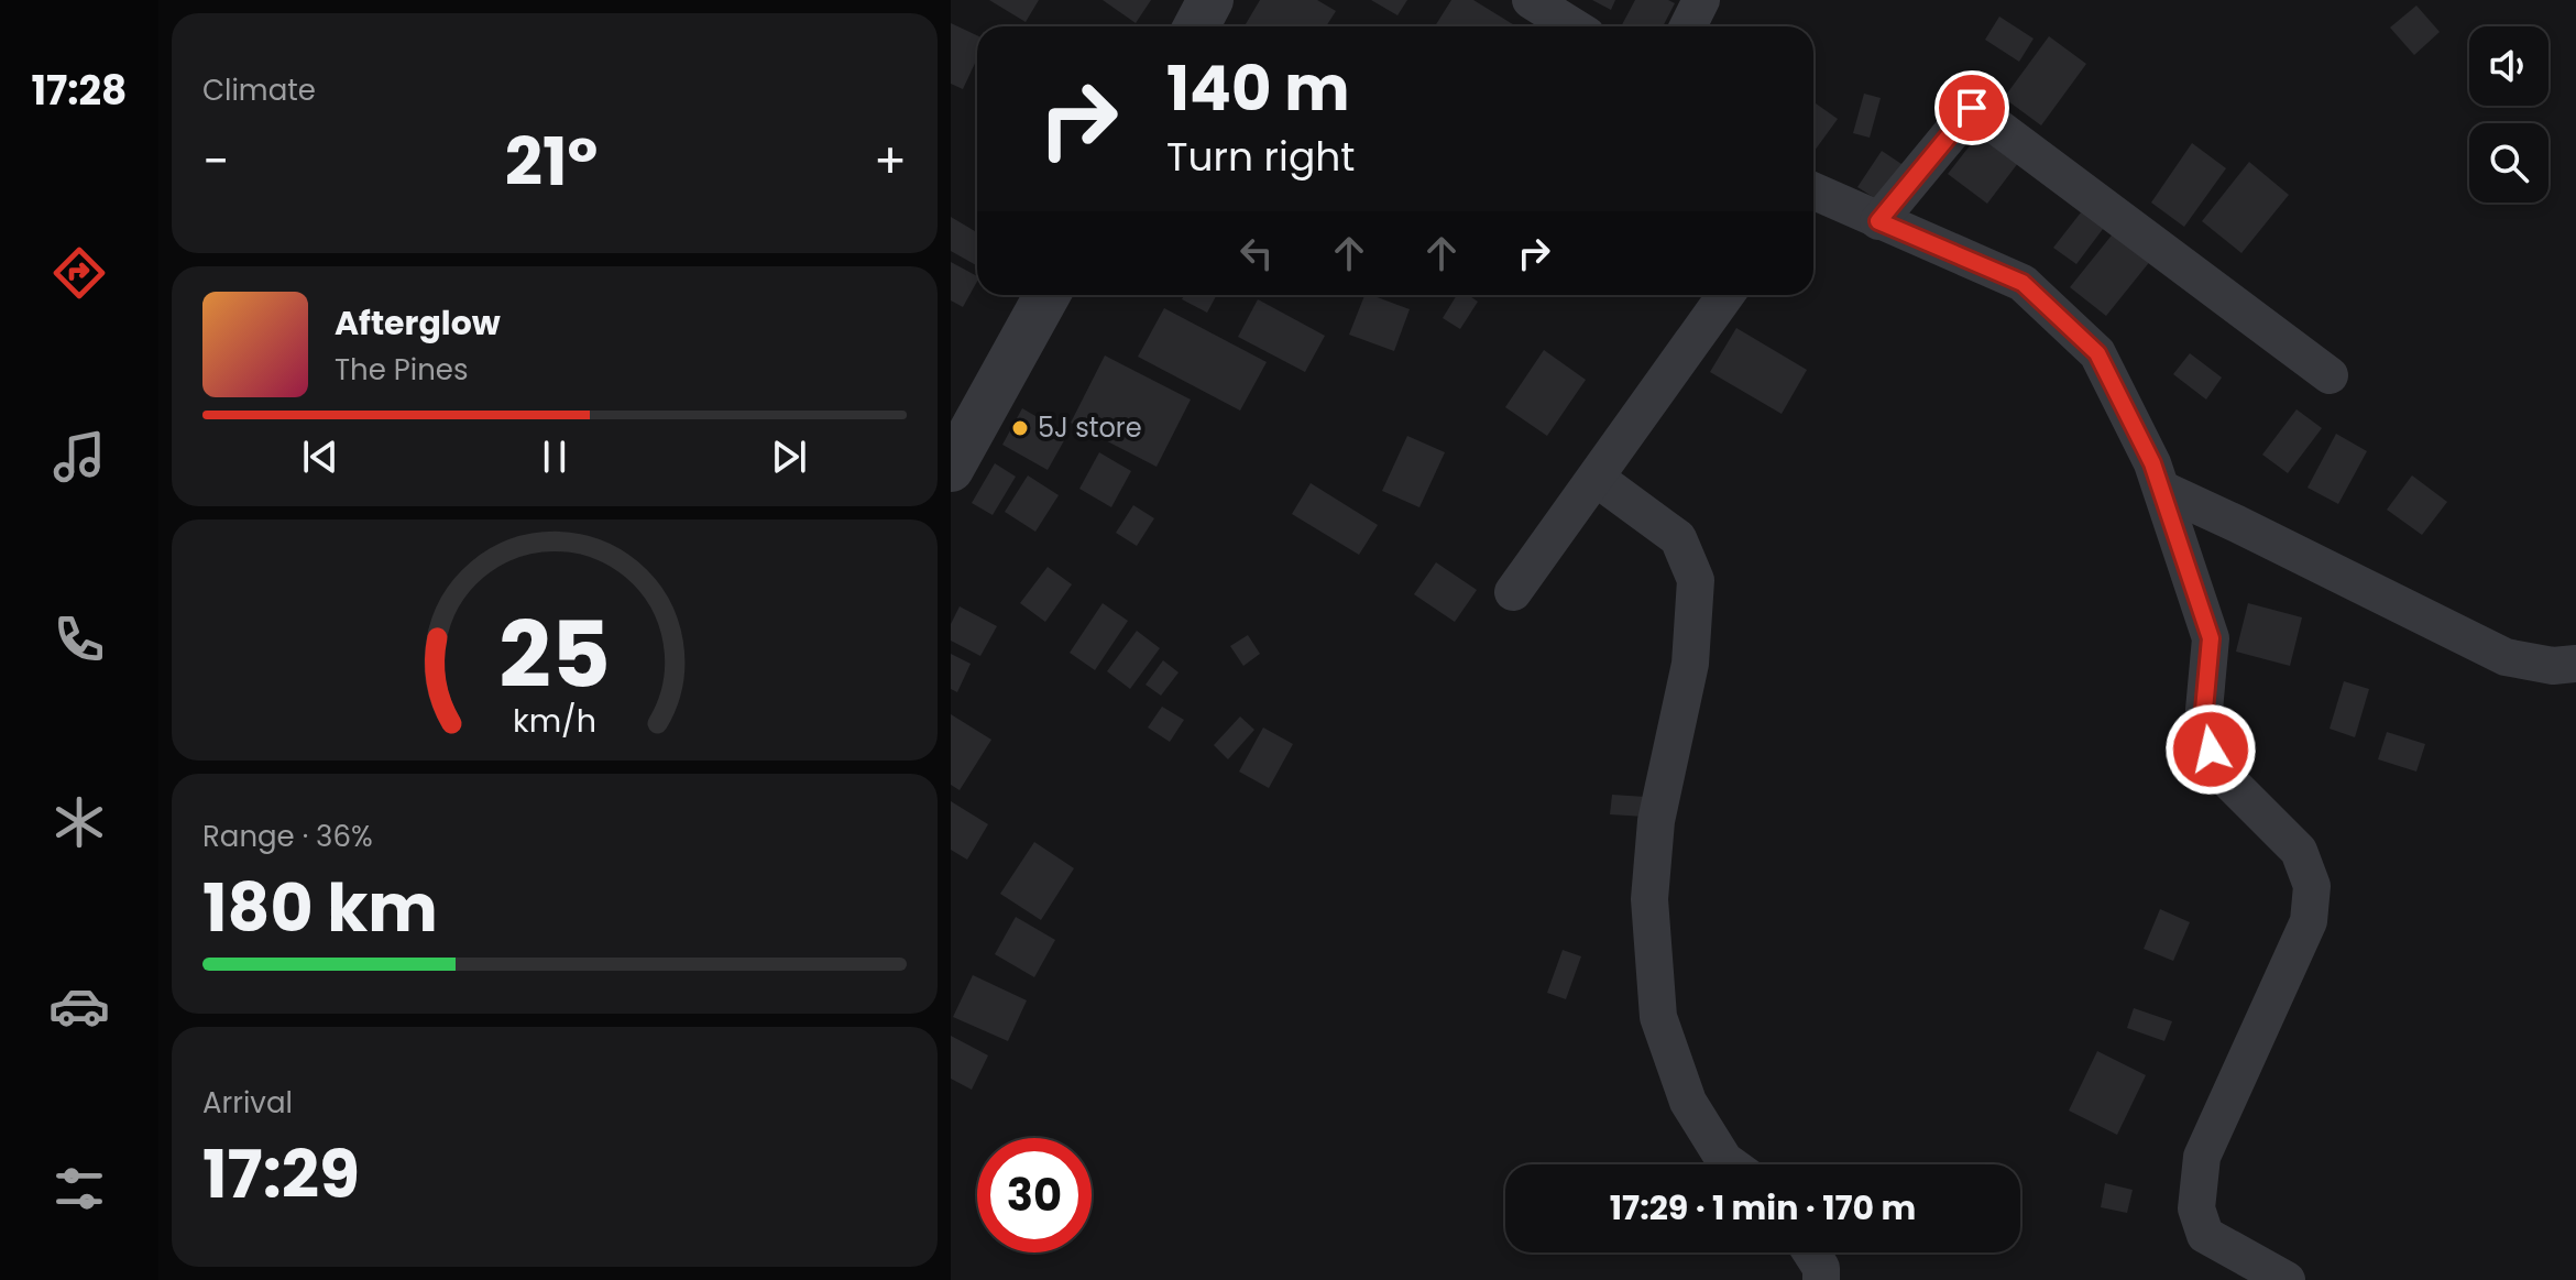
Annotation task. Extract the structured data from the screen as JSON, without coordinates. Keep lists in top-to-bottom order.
{
  "places": ["5J store"],
  "page": {
    "tabs": "17:28",
    "tile": [
      "Climate",
      ["Range · 36%", "180 km"],
      ["Arrival", "17:29"]
    ],
    "turn": ["140 m", "Turn right"],
    "heat": ["−", "21°", "+"],
    "song": ["Afterglow", "The Pines"],
    "limit": "30",
    "trip": "17:29 · 1 min · 170 m",
    "gauge": ["25", "km/h"]
  }
}
